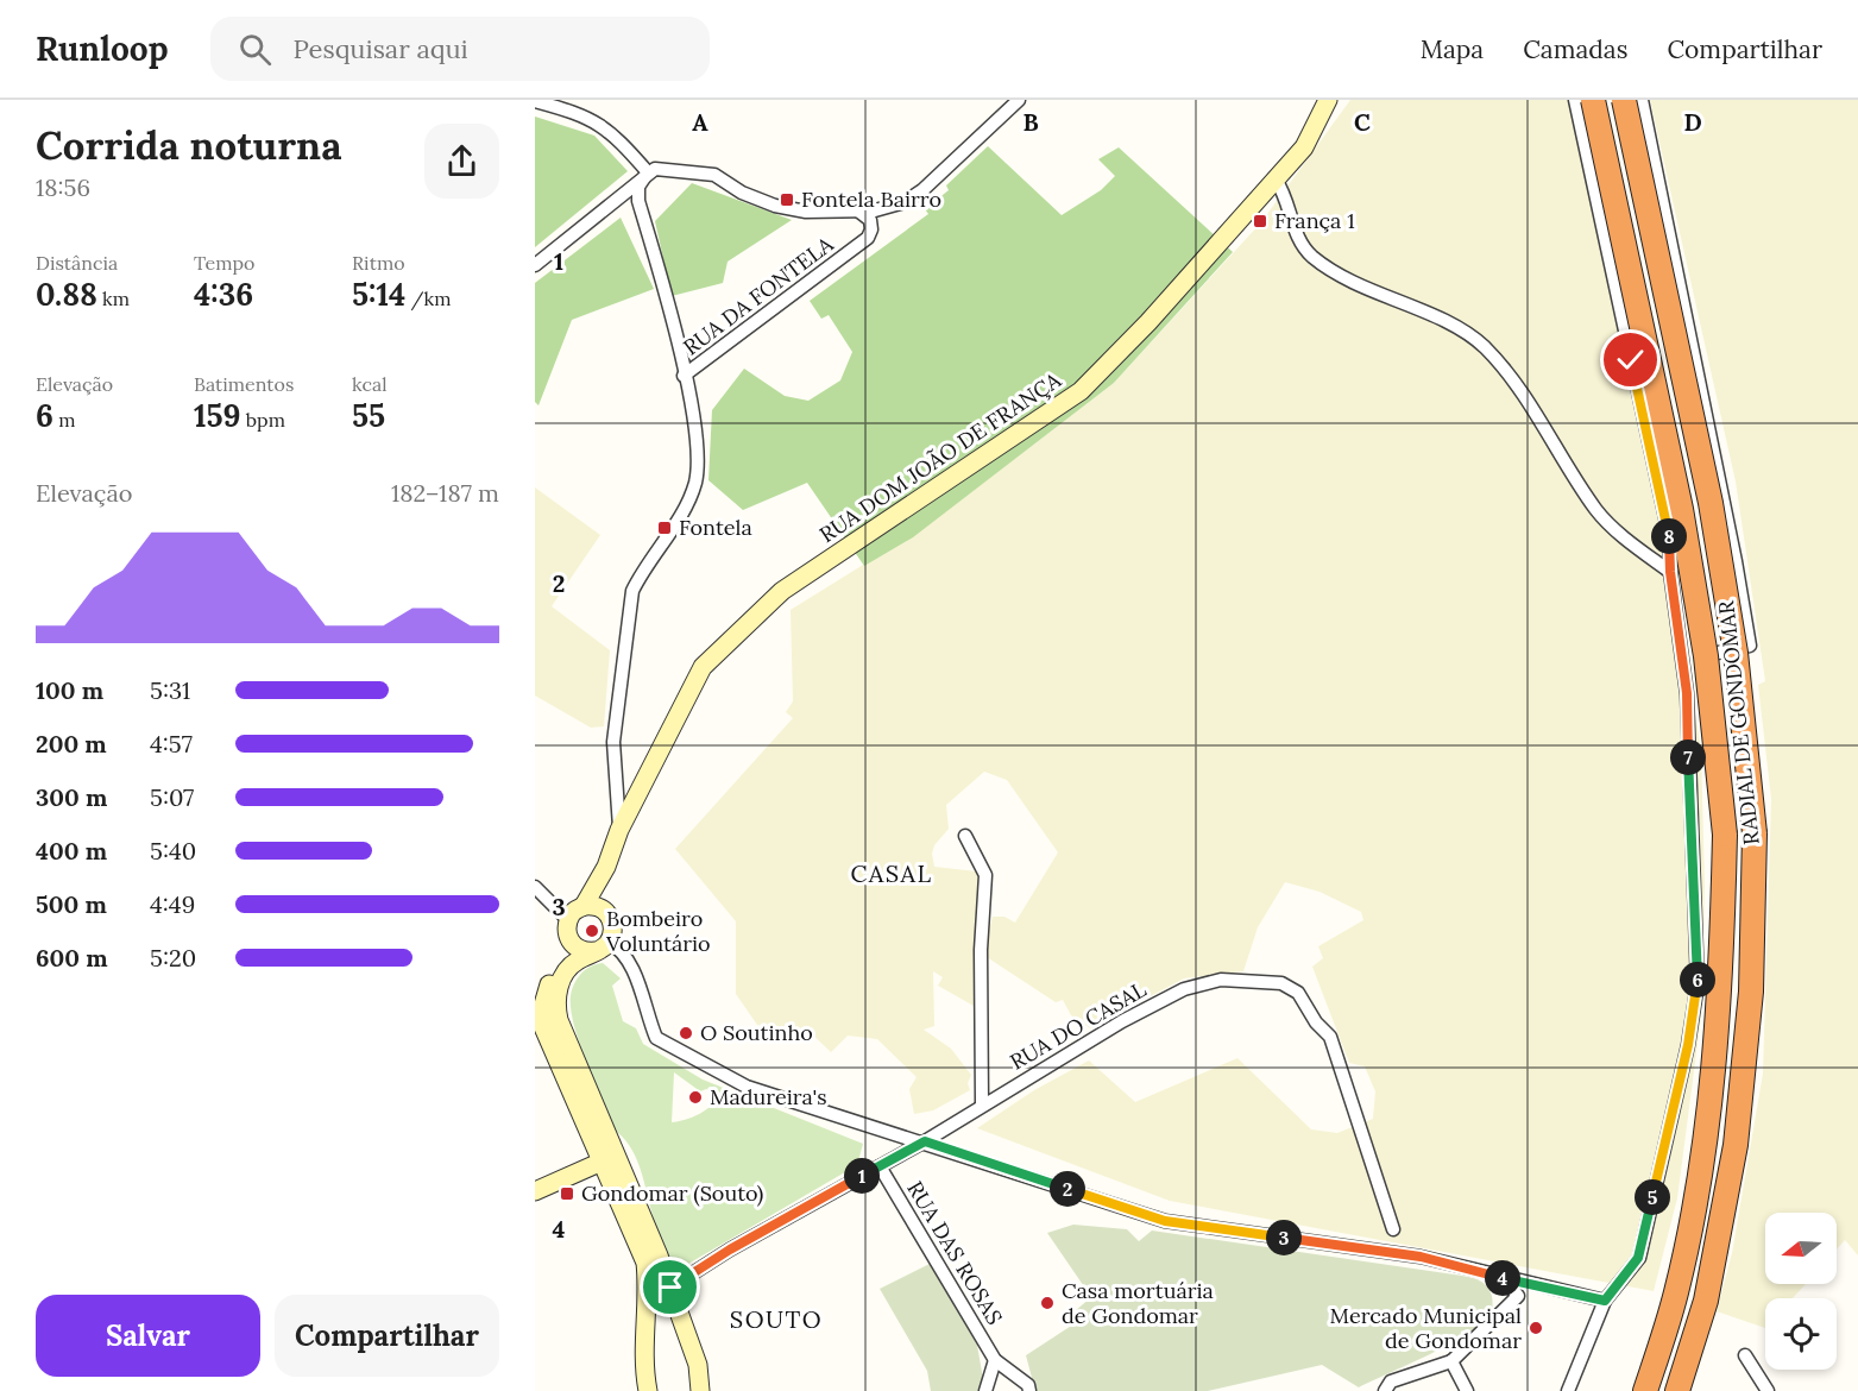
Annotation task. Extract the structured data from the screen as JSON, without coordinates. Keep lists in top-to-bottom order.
{
  "streets": {
    "highway": ["RADIAL DE GONDOMAR"],
    "main road": ["RUA DOM JOÃO DE FRANÇA"],
    "street": ["RUA DA FONTELA", "RUA DO CASAL", "RUA DAS ROSAS"]
  },
  "crossings": [
    ["RUA DA FONTELA", "RUA DOM JOÃO DE FRANÇA"],
    ["RUA DO CASAL", "RUA DAS ROSAS"]
  ],
  "districts": ["CASAL", "SOUTO"],
  "places": {
    "transit": [
      "Fontela Bairro",
      "França 1",
      "Fontela",
      "Gondomar (Souto)"
    ],
    "other": [
      "Bombeiro Voluntário",
      "O Soutinho",
      "Madureira's",
      "Casa mortuária de Gondomar",
      "Mercado Municipal de Gondomar"
    ]
  },
  "north": "left",
  "page": {
    "header": "Runloop",
    "search": "Pesquisar aqui",
    "nav": ["Mapa", "Camadas", "Compartilhar"],
    "heading": ["Corrida noturna", "18:56"],
    "stats": [
      ["Distância", "0.88 km"],
      ["Tempo", "4:36"],
      ["Ritmo", "5:14 /km"],
      ["Elevação", "6 m"],
      ["Batimentos", "159 bpm"],
      ["kcal", "55"]
    ],
    "chart": ["Elevação", "182–187 m"],
    "pins": [
      "8",
      "7",
      "6",
      "1",
      "2",
      "5",
      "3",
      "4"
    ],
    "list": [
      {
        "name": "100 m",
        "note": "5:31"
      },
      {
        "name": "200 m",
        "note": "4:57"
      },
      {
        "name": "300 m",
        "note": "5:07"
      },
      {
        "name": "400 m",
        "note": "5:40"
      },
      {
        "name": "500 m",
        "note": "4:49"
      },
      {
        "name": "600 m",
        "note": "5:20"
      }
    ],
    "buttons": ["Salvar", "Compartilhar"]
  },
  "grid": {
    "columns": [
      "A",
      "B",
      "C",
      "D"
    ],
    "rows": [
      "1",
      "2",
      "3",
      "4"
    ]
  }
}
